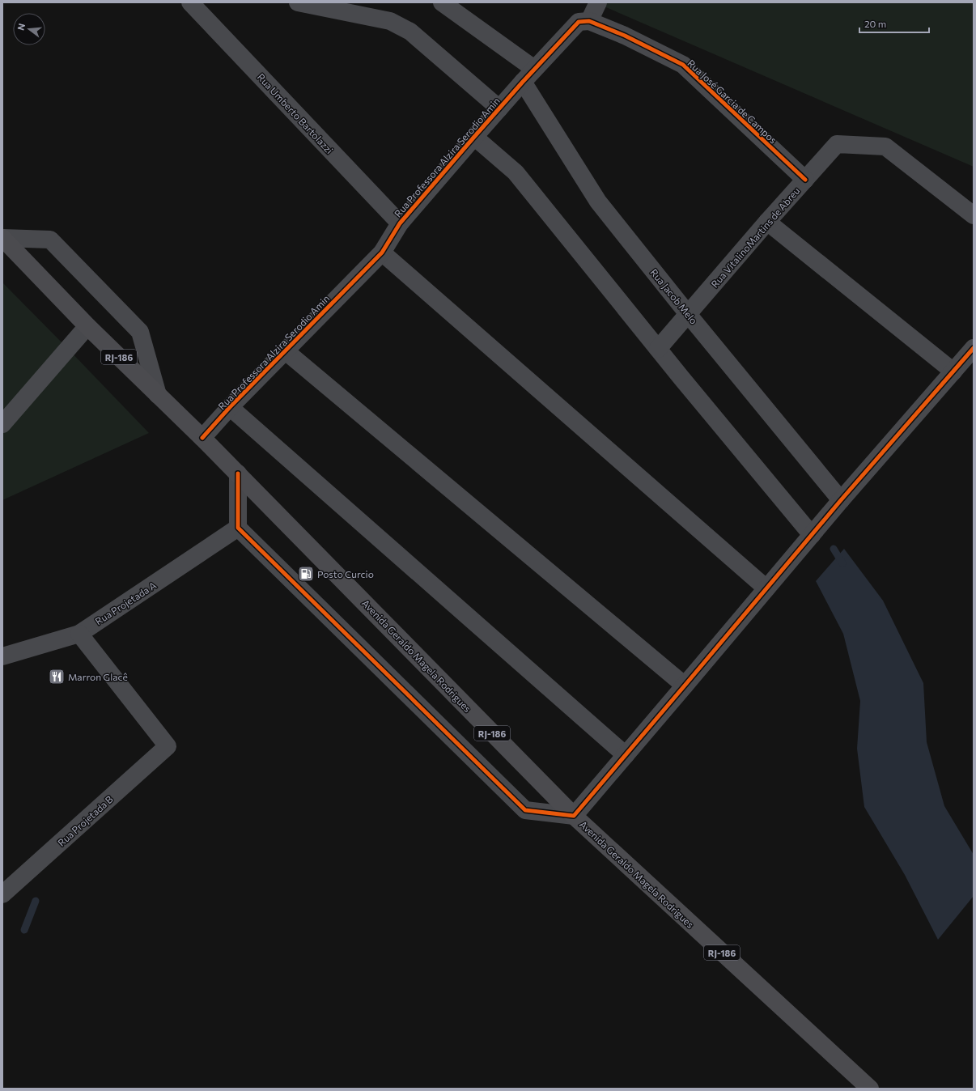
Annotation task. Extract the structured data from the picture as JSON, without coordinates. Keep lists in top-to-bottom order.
{
  "streets": {
    "highway": ["RJ-186", "Avenida Geraldo Magela Rodrigues"],
    "street": [
      "Rua José Garcia de Campos",
      "Rua Umberto Bartolazzi",
      "Rua Professora Alzira Serodio Amin",
      "Rua VitalinoMartins de Abreu",
      "Rua Jacob Melo",
      "Rua Projetada A",
      "Rua Projetada B"
    ]
  },
  "crossings": [
    ["Rua José Garcia de Campos", "Rua Professora Alzira Serodio Amin"],
    ["Rua José Garcia de Campos", "Rua VitalinoMartins de Abreu"],
    ["Rua Umberto Bartolazzi", "Rua Professora Alzira Serodio Amin"],
    ["Rua Professora Alzira Serodio Amin", "Rua Jacob Melo"],
    ["Rua Professora Alzira Serodio Amin", "Avenida Geraldo Magela Rodrigues"],
    ["Rua VitalinoMartins de Abreu", "Rua Jacob Melo"],
    ["Rua Projetada A", "Rua Projetada B"]
  ],
  "places": {
    "fuel station": ["Posto Curcio"],
    "restaurant": ["Marron Glacê"]
  },
  "scale_bar": "20 m",
  "north": "left"
}
